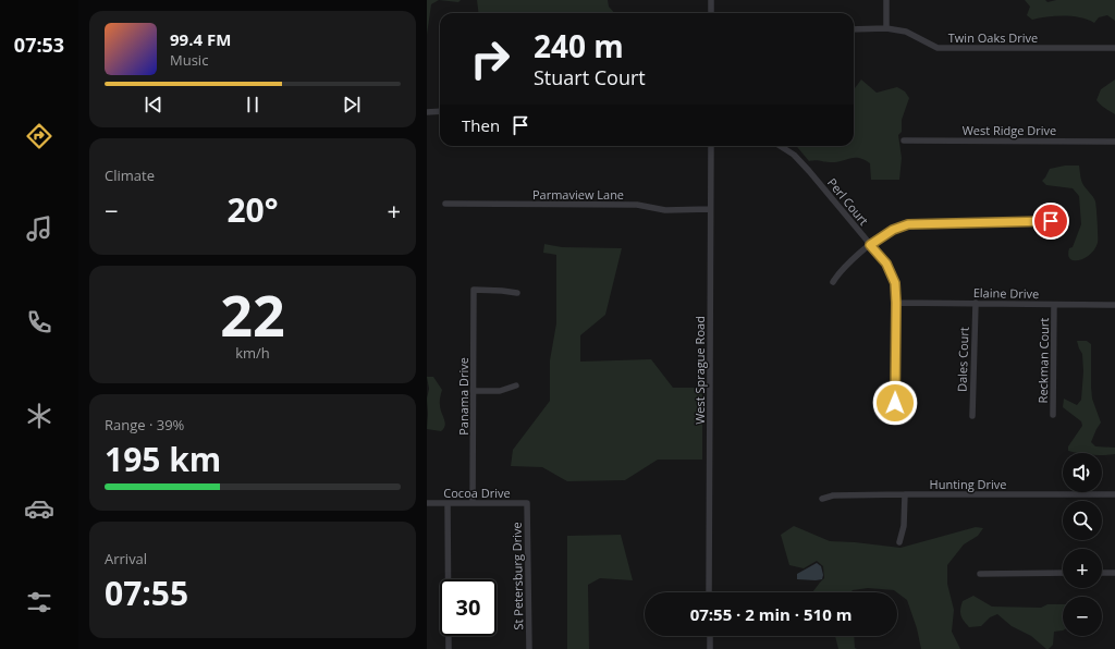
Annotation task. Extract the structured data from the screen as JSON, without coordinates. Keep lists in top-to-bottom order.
{
  "streets": {
    "street": [
      "Twin Oaks Drive",
      "West Ridge Drive",
      "Parmaview Lane",
      "Perl Court",
      "Elaine Drive",
      "Dales Court",
      "Reckman Court",
      "West Sprague Road",
      "Panama Drive",
      "Hunting Drive",
      "Cocoa Drive",
      "St Petersburg Drive"
    ]
  },
  "crossings": [
    ["Parmaview Lane", "West Sprague Road"],
    ["Perl Court", "Elaine Drive"],
    ["Elaine Drive", "Dales Court"],
    ["Elaine Drive", "Reckman Court"],
    ["Panama Drive", "Cocoa Drive"],
    ["Cocoa Drive", "St Petersburg Drive"]
  ],
  "page": {
    "tabs": "07:53",
    "turn": ["240 m", "Stuart Court"],
    "song": ["99.4 FM", "Music"],
    "then": "Then",
    "tile": [
      "Climate",
      ["22", "km/h"],
      ["Range · 39%", "195 km"],
      ["Arrival", "07:55"]
    ],
    "heat": ["−", "20°", "+"],
    "map_buttons": ["+", "−"],
    "limit": "30",
    "trip": "07:55 · 2 min · 510 m"
  }
}
